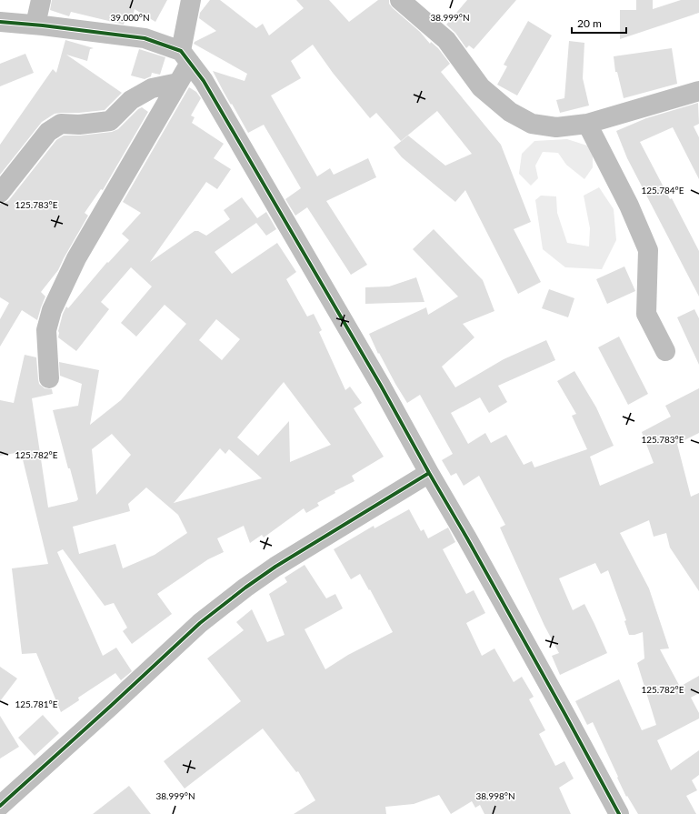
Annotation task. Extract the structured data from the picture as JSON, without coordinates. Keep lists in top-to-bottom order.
{
  "scale_bar": "20 m",
  "coordinates": [
    "39.000°N",
    "38.999°N",
    "125.784°E",
    "125.783°E",
    "125.782°E",
    "125.781°E",
    "38.998°N"
  ]
}
